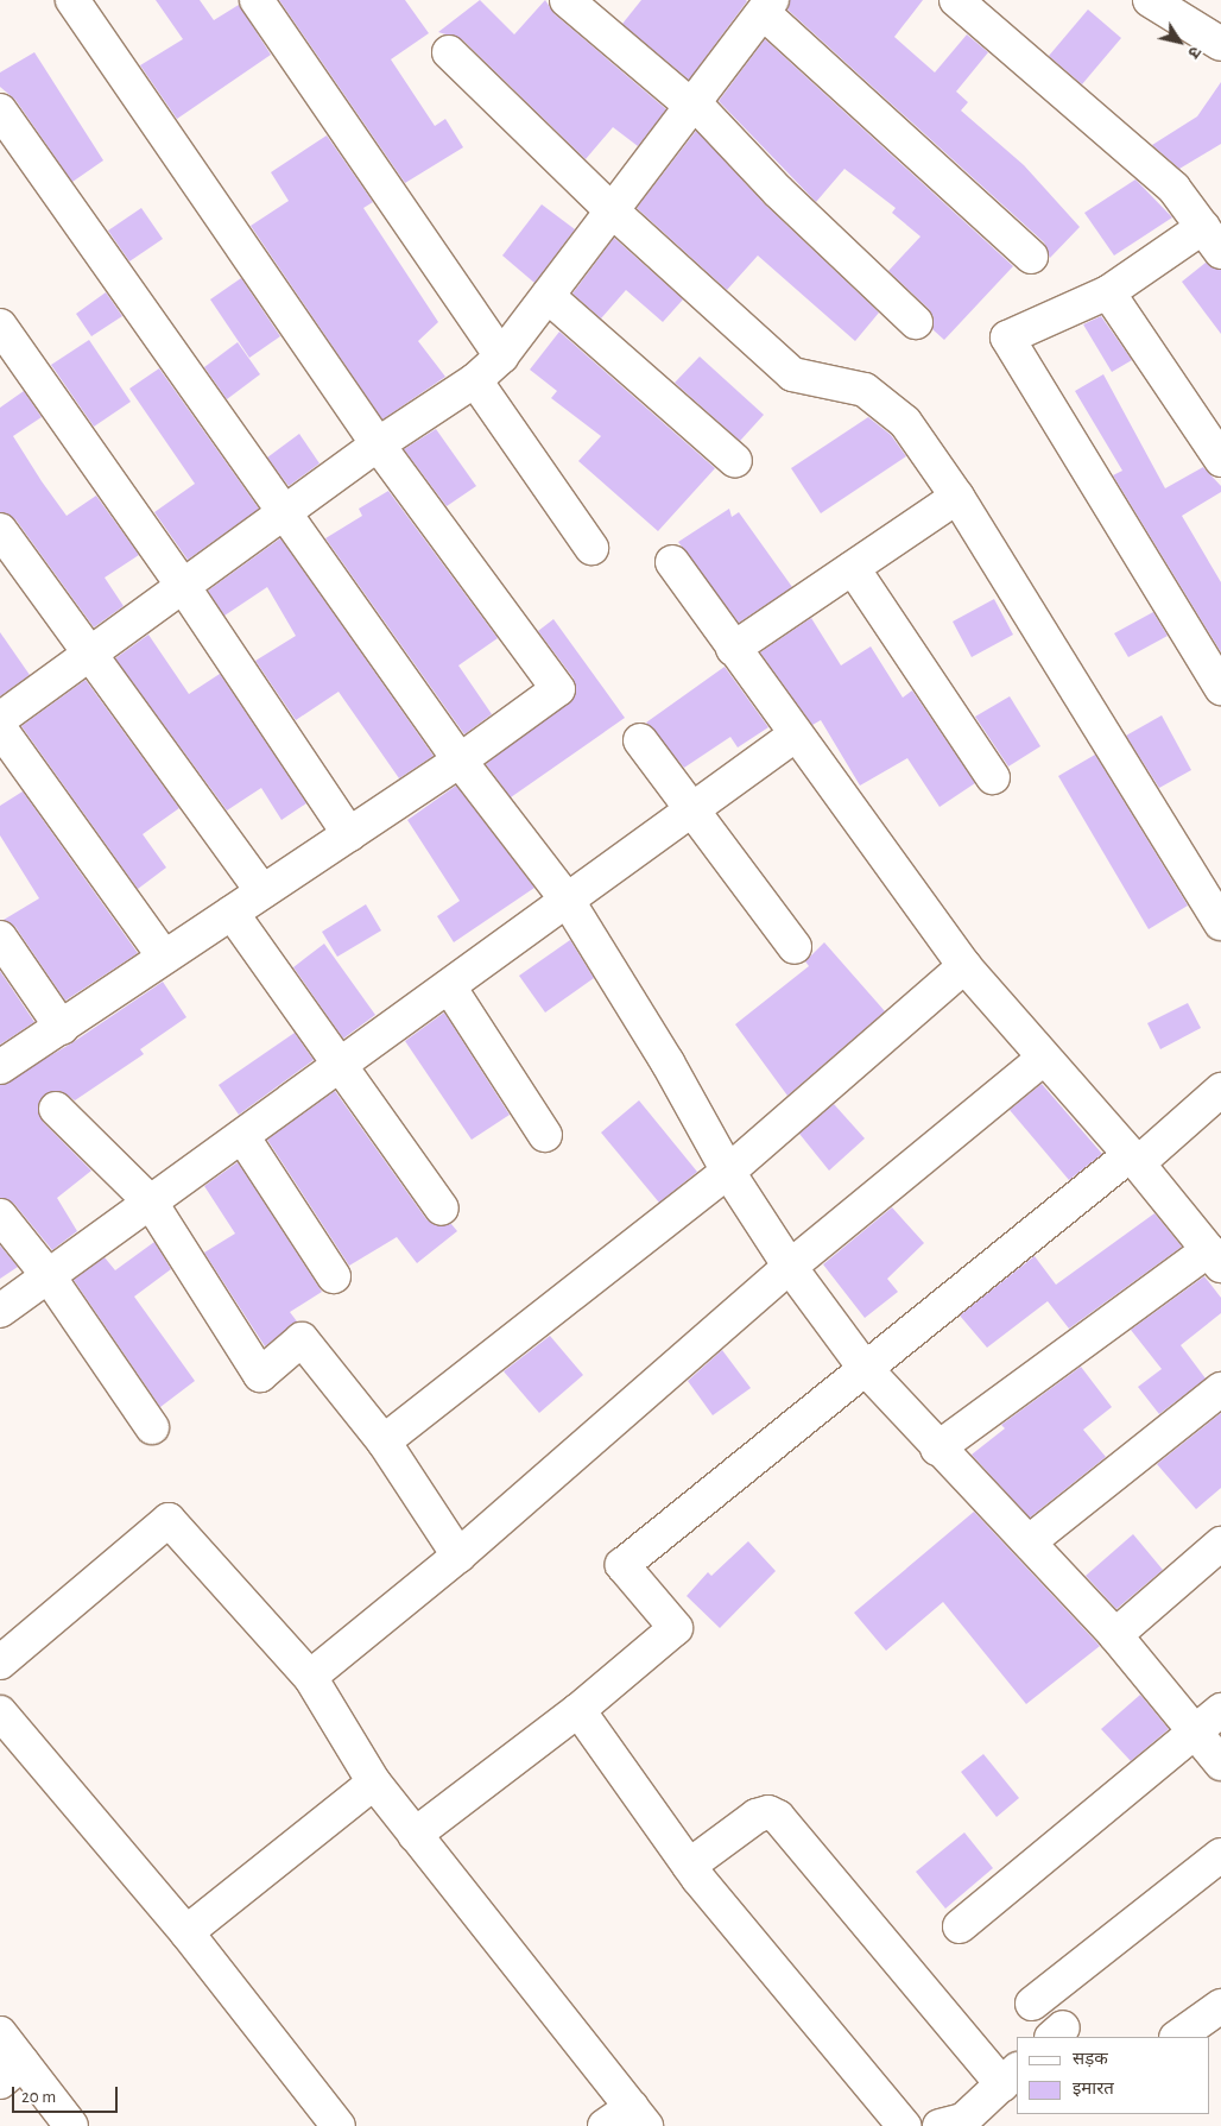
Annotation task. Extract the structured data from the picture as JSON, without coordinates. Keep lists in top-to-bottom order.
{
  "legend": ["सड़क", "इमारत"],
  "scale_bar": "20 m",
  "north": "bottom right"
}
